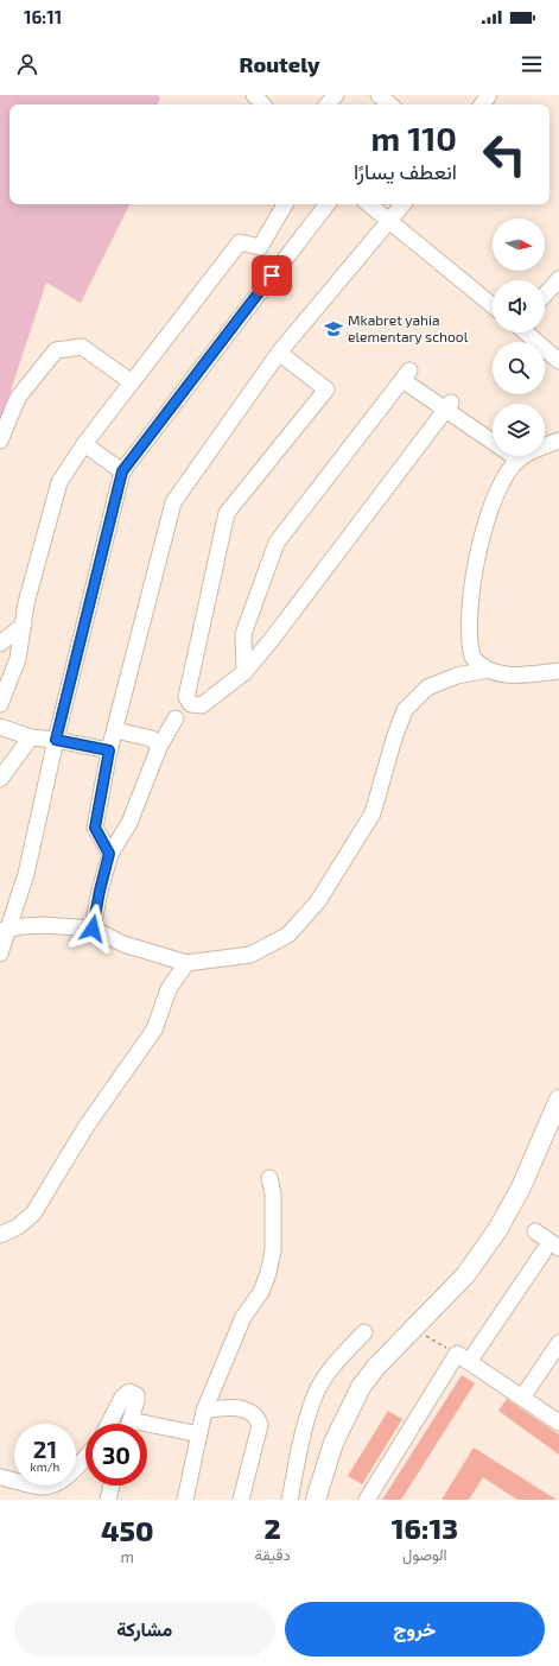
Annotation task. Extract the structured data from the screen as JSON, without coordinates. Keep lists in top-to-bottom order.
{
  "places": {
    "school or university": ["Mkabret yahia elementary school"]
  },
  "north": "right",
  "page": {
    "status": "16:11",
    "header": "Routely",
    "turn": ["110 m", "انعطف يسارًا"],
    "speed": "21 km/h",
    "limit": "30",
    "eta": [
      "16:13",
      "الوصول",
      "2",
      "دقيقة",
      "450",
      "m"
    ],
    "buttons": ["خروج", "مشاركة"]
  }
}
